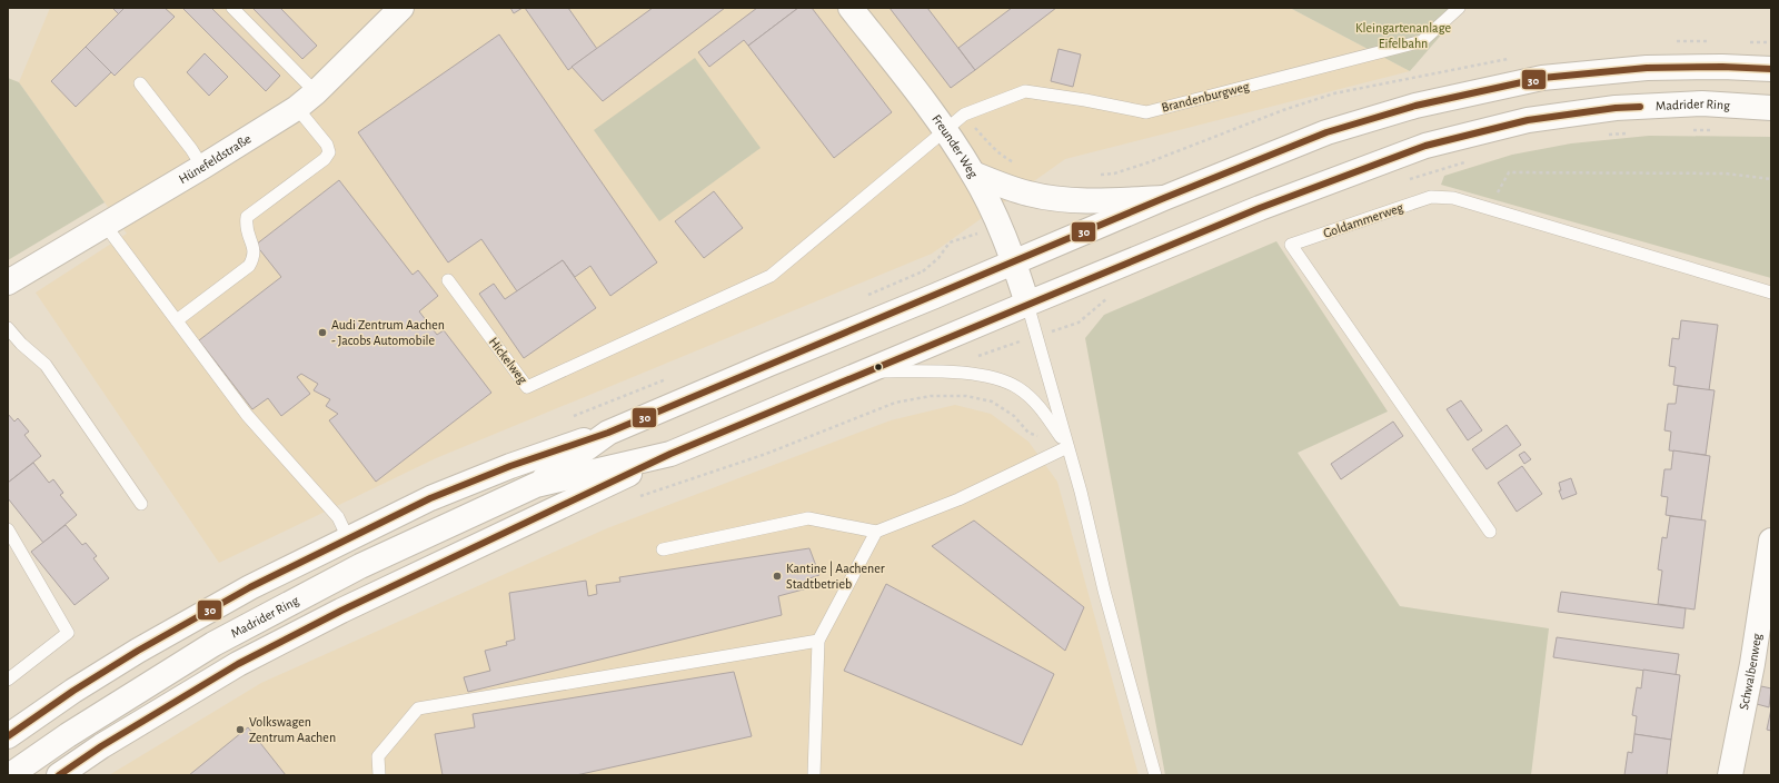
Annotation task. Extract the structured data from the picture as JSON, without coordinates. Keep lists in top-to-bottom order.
{
  "streets": {
    "main road": [
      "Madrider Ring",
      "Freunder Weg",
      "Hünefeldstraße",
      "Schwalbenweg"
    ],
    "lane": ["Brandenburgweg", "Goldammerweg", "Hickelweg"]
  },
  "crossings": [
    ["Brandenburgweg", "Freunder Weg"],
    ["Brandenburgweg", "Hickelweg"],
    ["Madrider Ring", "Freunder Weg"],
    ["Freunder Weg", "Hickelweg"]
  ],
  "parks": ["Kleingartenanlage Eifelbahn"],
  "places": ["Audi Zentrum Aachen - Jacobs Automobile", "Kantine | Aachener Stadtbetrieb", "Volkswagen Zentrum Aachen"],
  "lines": ["transit line 30"]
}
